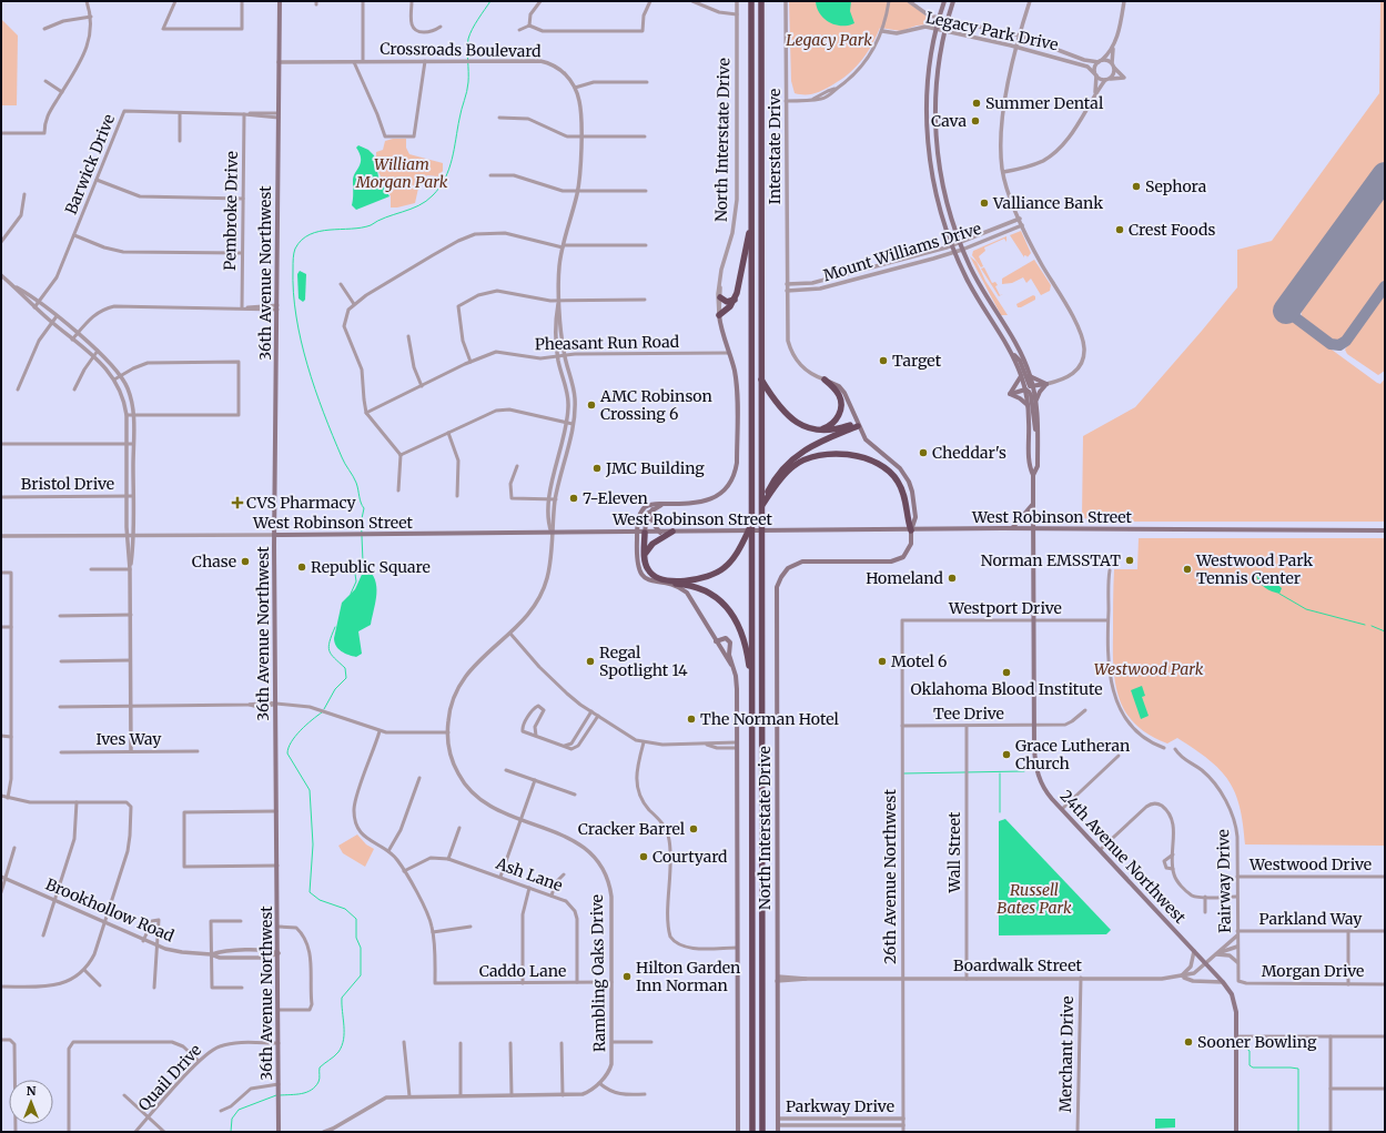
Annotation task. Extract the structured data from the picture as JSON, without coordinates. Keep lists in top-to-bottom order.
{
  "streets": {
    "main road": [
      "North Interstate Drive",
      "36th Avenue Northwest",
      "West Robinson Street",
      "24th Avenue Northwest"
    ],
    "street": [
      "Legacy Park Drive",
      "Crossroads Boulevard",
      "Interstate Drive",
      "Barwick Drive",
      "Pembroke Drive",
      "Mount Williams Drive",
      "Pheasant Run Road",
      "Bristol Drive",
      "Westport Drive",
      "Tee Drive",
      "Ives Way",
      "Wall Street",
      "Westwood Drive",
      "Ash Lane",
      "26th Avenue Northwest",
      "Fairway Drive",
      "Brookhollow Road",
      "Parkland Way",
      "Boardwalk Street",
      "Caddo Lane",
      "Morgan Drive",
      "Rambling Oaks Drive",
      "Merchant Drive",
      "Quail Drive",
      "Parkway Drive"
    ]
  },
  "crossings": [
    ["Legacy Park Drive", "24th Avenue Northwest"],
    ["Crossroads Boulevard", "36th Avenue Northwest"],
    ["Crossroads Boulevard", "Pheasant Run Road"],
    ["Crossroads Boulevard", "West Robinson Street"],
    ["Crossroads Boulevard", "Rambling Oaks Drive"],
    ["North Interstate Drive", "Interstate Drive"],
    ["North Interstate Drive", "Mount Williams Drive"],
    ["North Interstate Drive", "Pheasant Run Road"],
    ["North Interstate Drive", "West Robinson Street"],
    ["North Interstate Drive", "Boardwalk Street"],
    ["North Interstate Drive", "Parkway Drive"],
    ["Interstate Drive", "Mount Williams Drive"],
    ["Barwick Drive", "Pembroke Drive"],
    ["Barwick Drive", "36th Avenue Northwest"],
    ["Mount Williams Drive", "24th Avenue Northwest"],
    ["36th Avenue Northwest", "West Robinson Street"],
    ["36th Avenue Northwest", "Brookhollow Road"],
    ["36th Avenue Northwest", "Quail Drive"],
    ["West Robinson Street", "24th Avenue Northwest"],
    ["West Robinson Street", "Rambling Oaks Drive"],
    ["Westport Drive", "24th Avenue Northwest"],
    ["Westport Drive", "26th Avenue Northwest"],
    ["Tee Drive", "Wall Street"],
    ["Tee Drive", "24th Avenue Northwest"],
    ["Tee Drive", "26th Avenue Northwest"],
    ["Wall Street", "Boardwalk Street"],
    ["24th Avenue Northwest", "Boardwalk Street"],
    ["Westwood Drive", "Fairway Drive"],
    ["Ash Lane", "Caddo Lane"],
    ["26th Avenue Northwest", "Boardwalk Street"],
    ["26th Avenue Northwest", "Parkway Drive"],
    ["Fairway Drive", "Parkland Way"],
    ["Fairway Drive", "Boardwalk Street"],
    ["Fairway Drive", "Morgan Drive"],
    ["Parkland Way", "Boardwalk Street"],
    ["Boardwalk Street", "Merchant Drive"],
    ["Caddo Lane", "Rambling Oaks Drive"]
  ],
  "parks": [
    "Legacy Park",
    "William Morgan Park",
    "Westwood Park",
    "Russell Bates Park"
  ],
  "places": {
    "other": [
      "Summer Dental",
      "Cava",
      "Sephora",
      "Valliance Bank",
      "Crest Foods",
      "Target",
      "AMC Robinson Crossing 6",
      "Cheddar's",
      "JMC Building",
      "7-Eleven",
      "Norman EMSSTAT",
      "Chase",
      "Republic Square",
      "Westwood Park Tennis Center",
      "Homeland",
      "Regal Spotlight 14",
      "Motel 6",
      "Oklahoma Blood Institute",
      "The Norman Hotel",
      "Grace Lutheran Church",
      "Cracker Barrel",
      "Courtyard",
      "Hilton Garden Inn Norman",
      "Sooner Bowling"
    ],
    "health": ["CVS Pharmacy"]
  },
  "north": "top"
}
